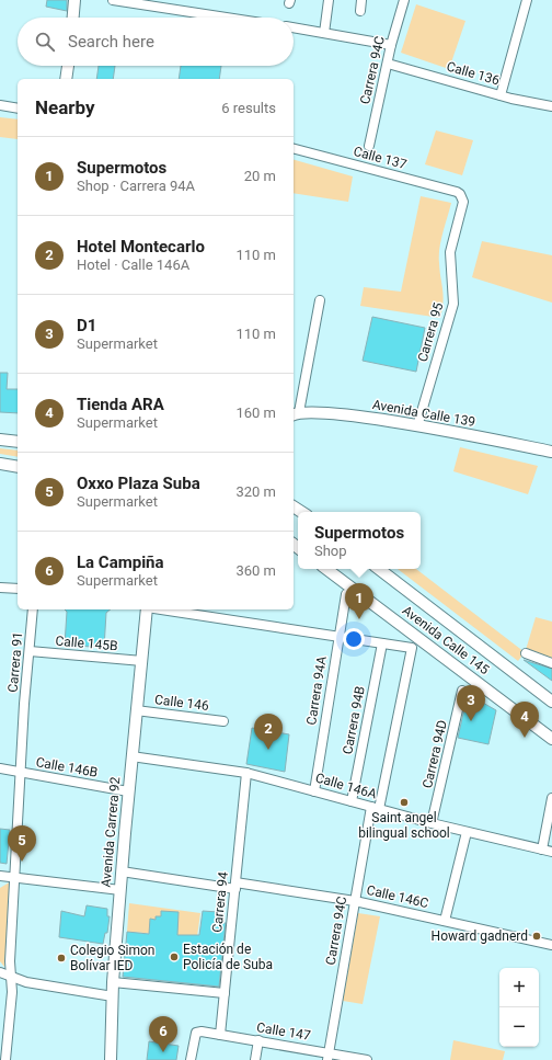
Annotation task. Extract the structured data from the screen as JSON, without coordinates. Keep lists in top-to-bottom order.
{
  "streets": {
    "main road": ["Avenida Calle 139", "Avenida Calle 145", "Avenida Carrera 92"],
    "street": [
      "Carrera 94C",
      "Calle 136",
      "Calle 137",
      "Carrera 95",
      "Calle 145B",
      "Carrera 91",
      "Carrera 94A",
      "Calle 146",
      "Carrera 94B",
      "Carrera 94D",
      "Calle 146B",
      "Calle 146A",
      "Calle 146C",
      "Carrera 94",
      "Calle 147"
    ]
  },
  "crossings": [
    ["Carrera 94C", "Calle 136"],
    ["Carrera 94C", "Carrera 94B"],
    ["Carrera 94C", "Calle 146A"],
    ["Carrera 94C", "Calle 146C"],
    ["Carrera 94C", "Calle 147"],
    ["Calle 137", "Carrera 95"],
    ["Carrera 95", "Avenida Calle 139"],
    ["Calle 145B", "Carrera 91"],
    ["Calle 145B", "Avenida Carrera 92"],
    ["Carrera 91", "Calle 146B"],
    ["Carrera 94A", "Calle 146A"],
    ["Calle 146", "Avenida Carrera 92"],
    ["Carrera 94B", "Calle 146A"],
    ["Carrera 94D", "Calle 146A"],
    ["Calle 146B", "Avenida Carrera 92"],
    ["Calle 146A", "Avenida Carrera 92"],
    ["Calle 146A", "Carrera 94"],
    ["Avenida Carrera 92", "Calle 146C"],
    ["Calle 146C", "Carrera 94"],
    ["Carrera 94", "Calle 147"]
  ],
  "places": [
    "Saint angel bilingual school",
    "Howard gadnerd",
    "Estación de Policía de Suba",
    "Colegio Simon Bolívar IED"
  ],
  "page": {
    "search": "Search here",
    "heading": ["Nearby", "6 results"],
    "list": [
      {
        "mark": "1",
        "name": "Supermotos",
        "note": "Shop · Carrera 94A",
        "value": "20 m"
      },
      {
        "mark": "2",
        "name": "Hotel Montecarlo",
        "note": "Hotel · Calle 146A",
        "value": "110 m"
      },
      {
        "mark": "3",
        "name": "D1",
        "note": "Supermarket",
        "value": "110 m"
      },
      {
        "mark": "4",
        "name": "Tienda ARA",
        "note": "Supermarket",
        "value": "160 m"
      },
      {
        "mark": "5",
        "name": "Oxxo Plaza Suba",
        "note": "Supermarket",
        "value": "320 m"
      },
      {
        "mark": "6",
        "name": "La Campiña",
        "note": "Supermarket",
        "value": "360 m"
      }
    ],
    "popup": ["Supermotos", "Shop"],
    "pins": [
      "1",
      "3",
      "4",
      "2",
      "5",
      "6"
    ],
    "map_buttons": ["+", "−"]
  }
}
